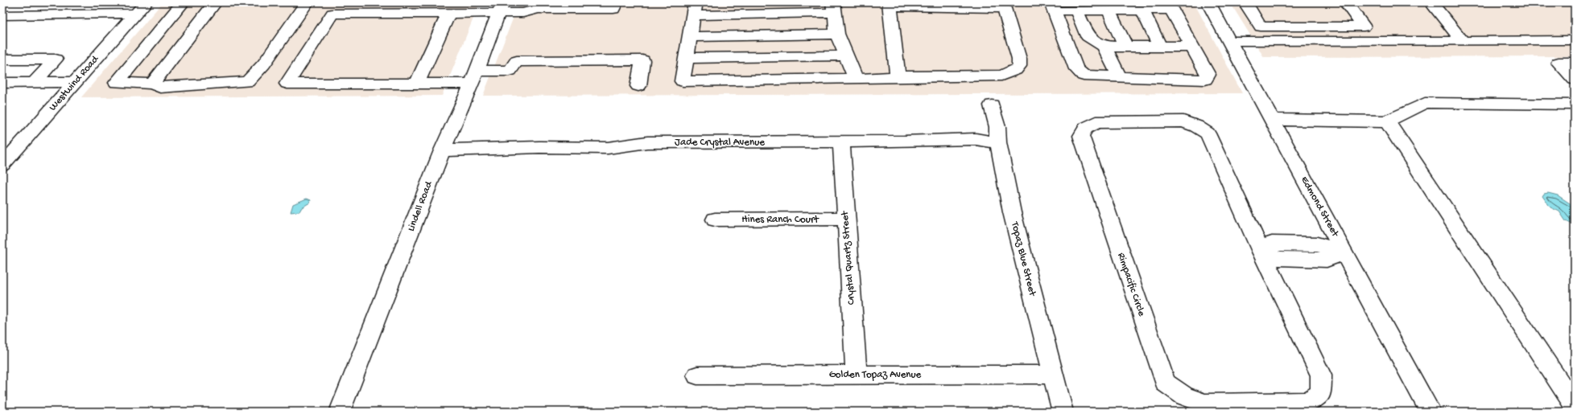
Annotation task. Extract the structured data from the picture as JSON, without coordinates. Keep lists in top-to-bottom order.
{
  "streets": {
    "street": [
      "Westwind Road",
      "Jade Crystal Avenue",
      "Lindell Road",
      "Edmond Street",
      "Hines Ranch Court",
      "Crystal Quartz Street",
      "Topaz Blue Street",
      "Rimpacific Circle",
      "Golden Topaz Avenue"
    ]
  },
  "crossings": [
    ["Jade Crystal Avenue", "Lindell Road"],
    ["Jade Crystal Avenue", "Crystal Quartz Street"],
    ["Jade Crystal Avenue", "Topaz Blue Street"],
    ["Hines Ranch Court", "Crystal Quartz Street"],
    ["Crystal Quartz Street", "Golden Topaz Avenue"],
    ["Topaz Blue Street", "Golden Topaz Avenue"]
  ]
}
